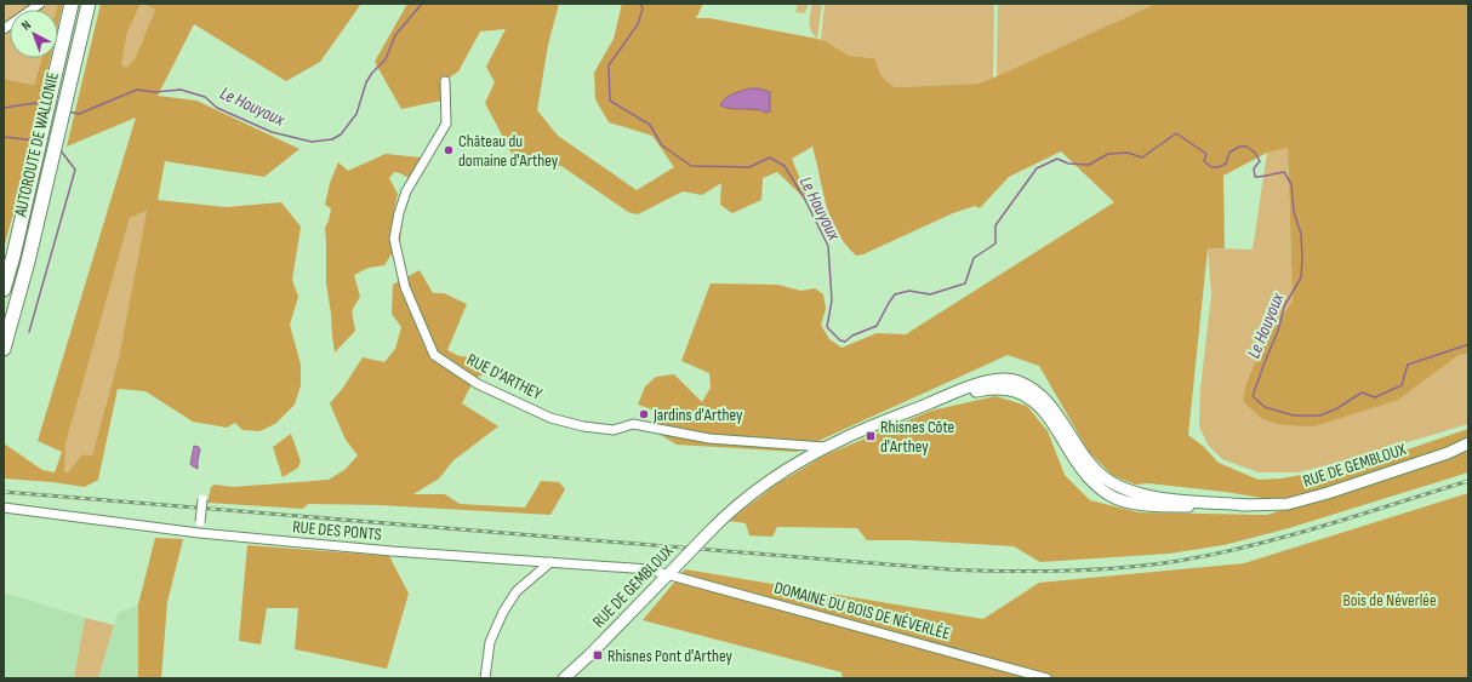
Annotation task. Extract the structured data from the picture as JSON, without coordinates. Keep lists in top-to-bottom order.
{
  "streets": {
    "highway": ["AUTOROUTE DE WALLONIE"],
    "main road": ["RUE DE GEMBLOUX"],
    "street": ["RUE D'ARTHEY", "RUE DES PONTS", "DOMAINE DU BOIS DE NÉVERLÉE"]
  },
  "crossings": [
    ["RUE D'ARTHEY", "RUE DE GEMBLOUX"],
    ["RUE DE GEMBLOUX", "RUE DES PONTS"],
    ["RUE DE GEMBLOUX", "DOMAINE DU BOIS DE NÉVERLÉE"],
    ["RUE DES PONTS", "DOMAINE DU BOIS DE NÉVERLÉE"]
  ],
  "water": ["Le Houyoux"],
  "parks": ["Bois de Néverlée"],
  "places": {
    "other": ["Château du domaine d'Arthey", "Jardins d'Arthey"],
    "transit": ["Rhisnes Côte d'Arthey", "Rhisnes Pont d'Arthey"]
  },
  "north": "top left"
}
